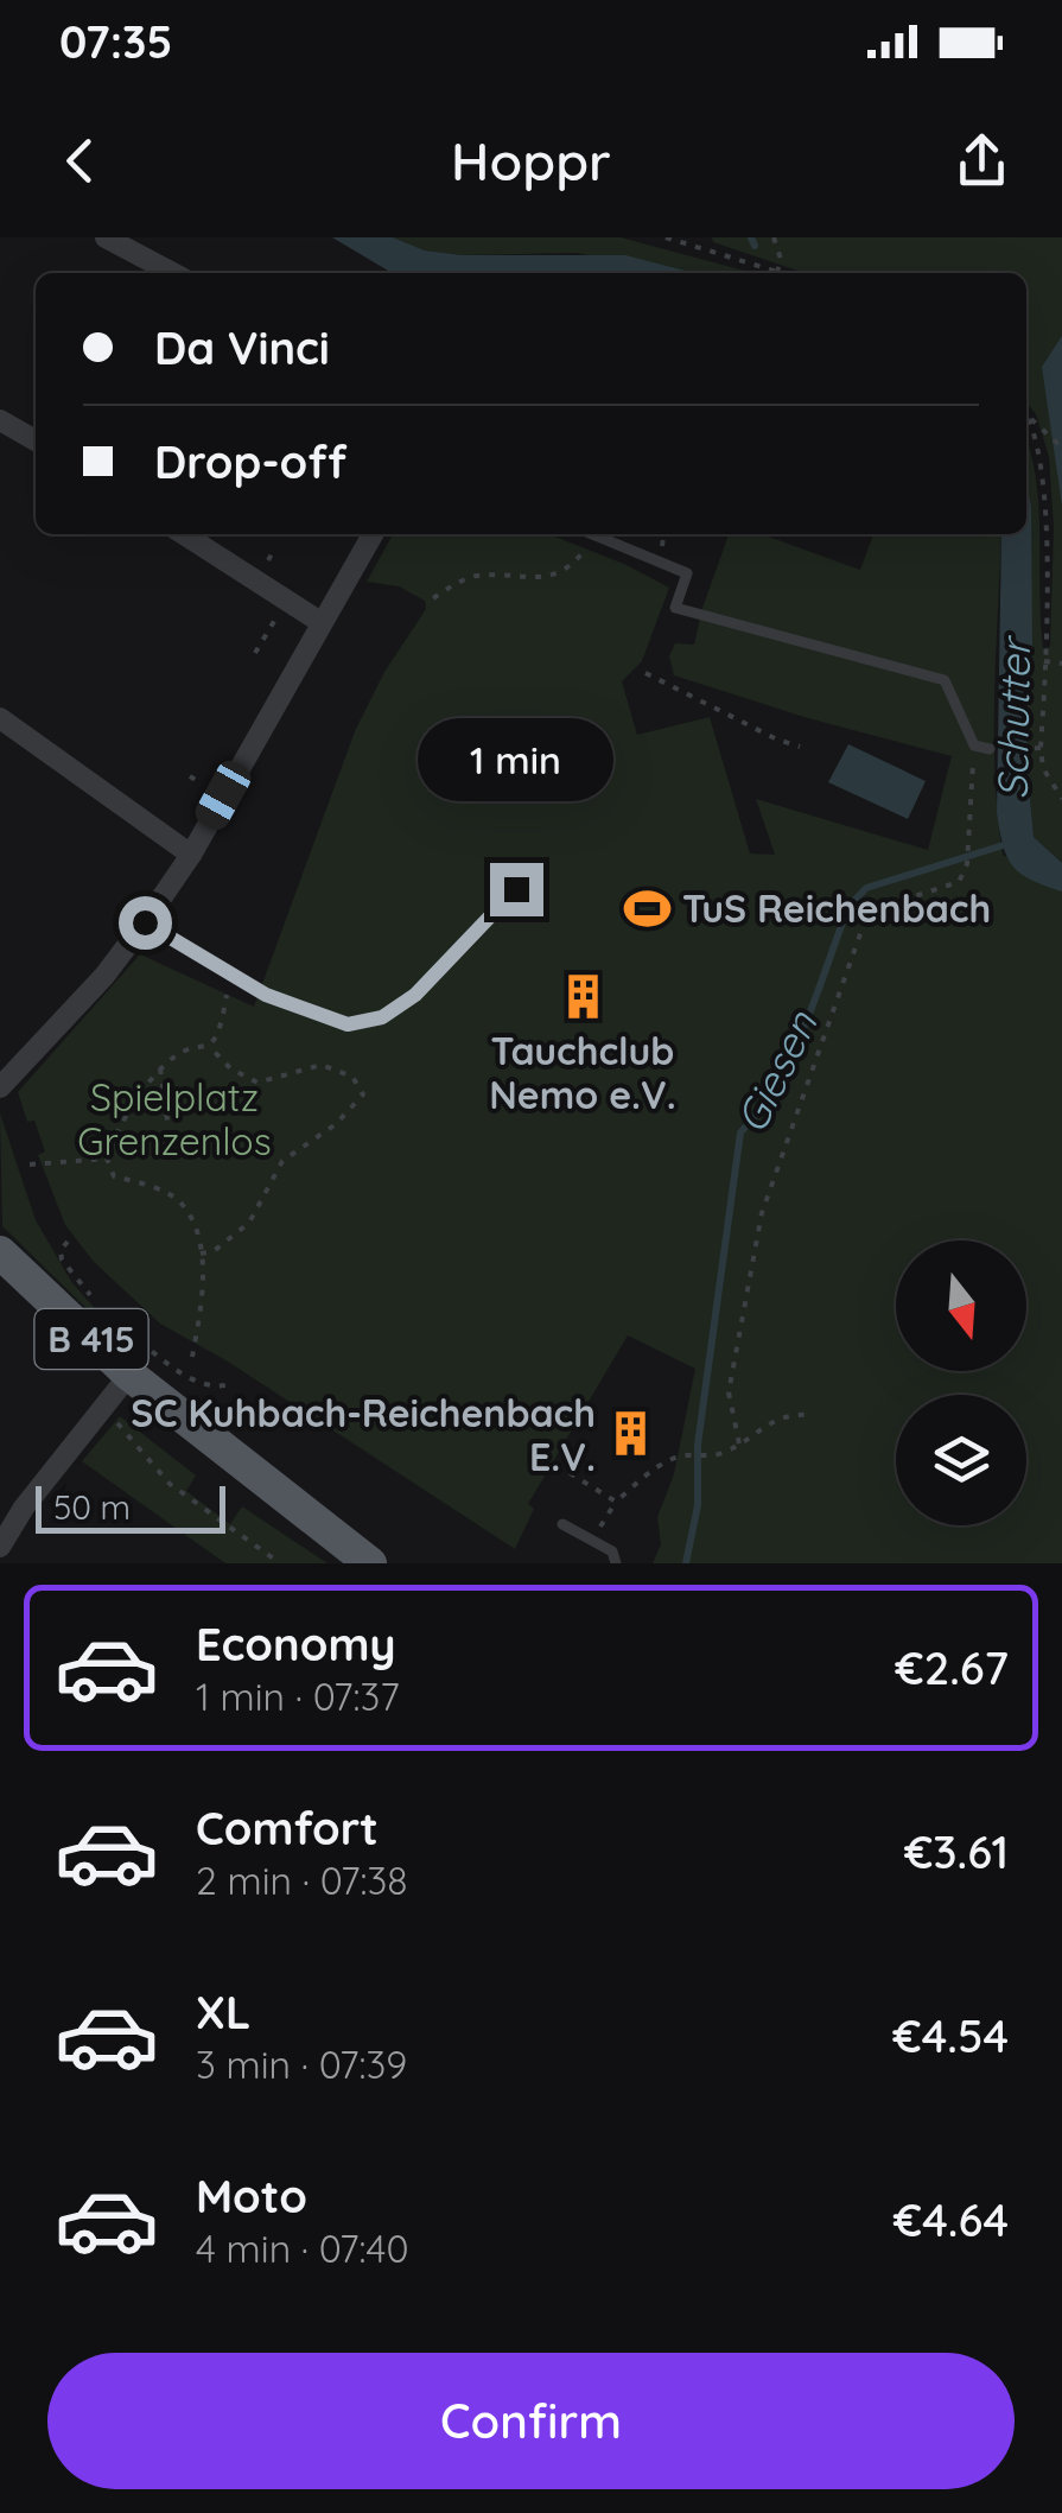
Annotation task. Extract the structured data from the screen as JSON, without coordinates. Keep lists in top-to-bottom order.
{
  "streets": {
    "main road": ["B 415"]
  },
  "water": ["Schutter", "Giesen"],
  "parks": ["Spielplatz Grenzenlos"],
  "places": {
    "sports": ["TuS Reichenbach"],
    "building": ["Tauchclub Nemo e.V.", "SC Kuhbach-Reichenbach E.V."]
  },
  "scale_bar": "50 m",
  "north": "bottom",
  "page": {
    "status": "07:35",
    "header": "Hoppr",
    "banner": ["Da Vinci", "Drop-off"],
    "bubble": "1 min",
    "scale": "50 m",
    "list": [
      {
        "name": "Economy",
        "note": "1 min · 07:37",
        "value": "€2.67"
      },
      {
        "name": "Comfort",
        "note": "2 min · 07:38",
        "value": "€3.61"
      },
      {
        "name": "XL",
        "note": "3 min · 07:39",
        "value": "€4.54"
      },
      {
        "name": "Moto",
        "note": "4 min · 07:40",
        "value": "€4.64"
      }
    ],
    "buttons": "Confirm"
  }
}
